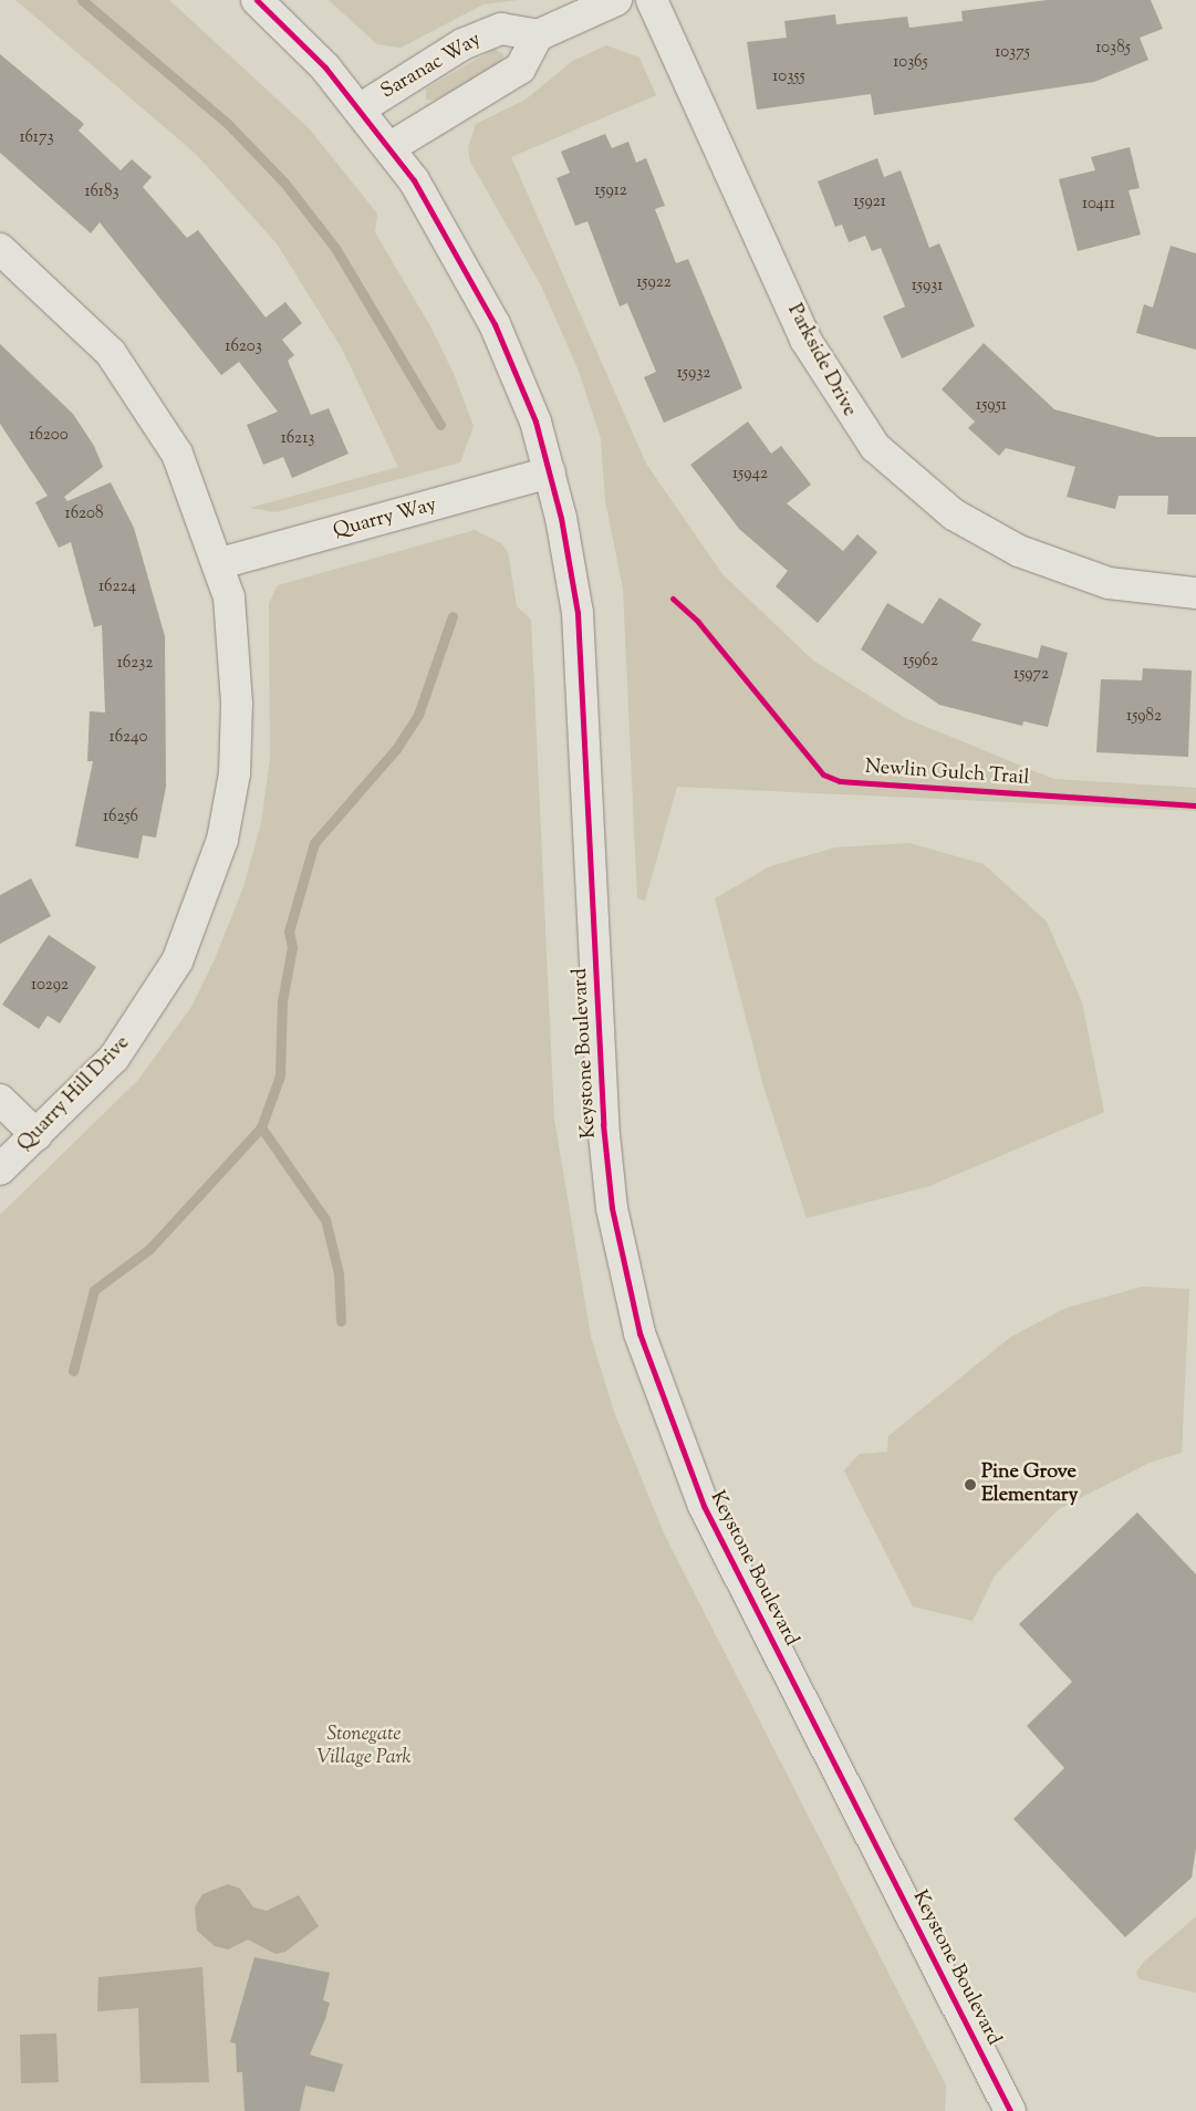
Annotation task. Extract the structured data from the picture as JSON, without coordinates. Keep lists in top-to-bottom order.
{
  "streets": {
    "street": [
      "Saranac Way",
      "Parkside Drive",
      "Quarry Way",
      "Keystone Boulevard",
      "Quarry Hill Drive"
    ],
    "cycle path": ["Newlin Gulch Trail"]
  },
  "crossings": [
    ["Saranac Way", "Keystone Boulevard"],
    ["Quarry Way", "Keystone Boulevard"],
    ["Quarry Way", "Quarry Hill Drive"]
  ],
  "parks": ["Stonegate Village Park"],
  "places": ["Pine Grove Elementary"],
  "house_numbers": [
    "10385",
    "10375",
    "10365",
    "10355",
    "16173",
    "15912",
    "16183",
    "15921",
    "10411",
    "15922",
    "15931",
    "16203",
    "15932",
    "15951",
    "16200",
    "16213",
    "15942",
    "16208",
    "16224",
    "15962",
    "16232",
    "15972",
    "15982",
    "16240",
    "16256",
    "10292"
  ]
}
